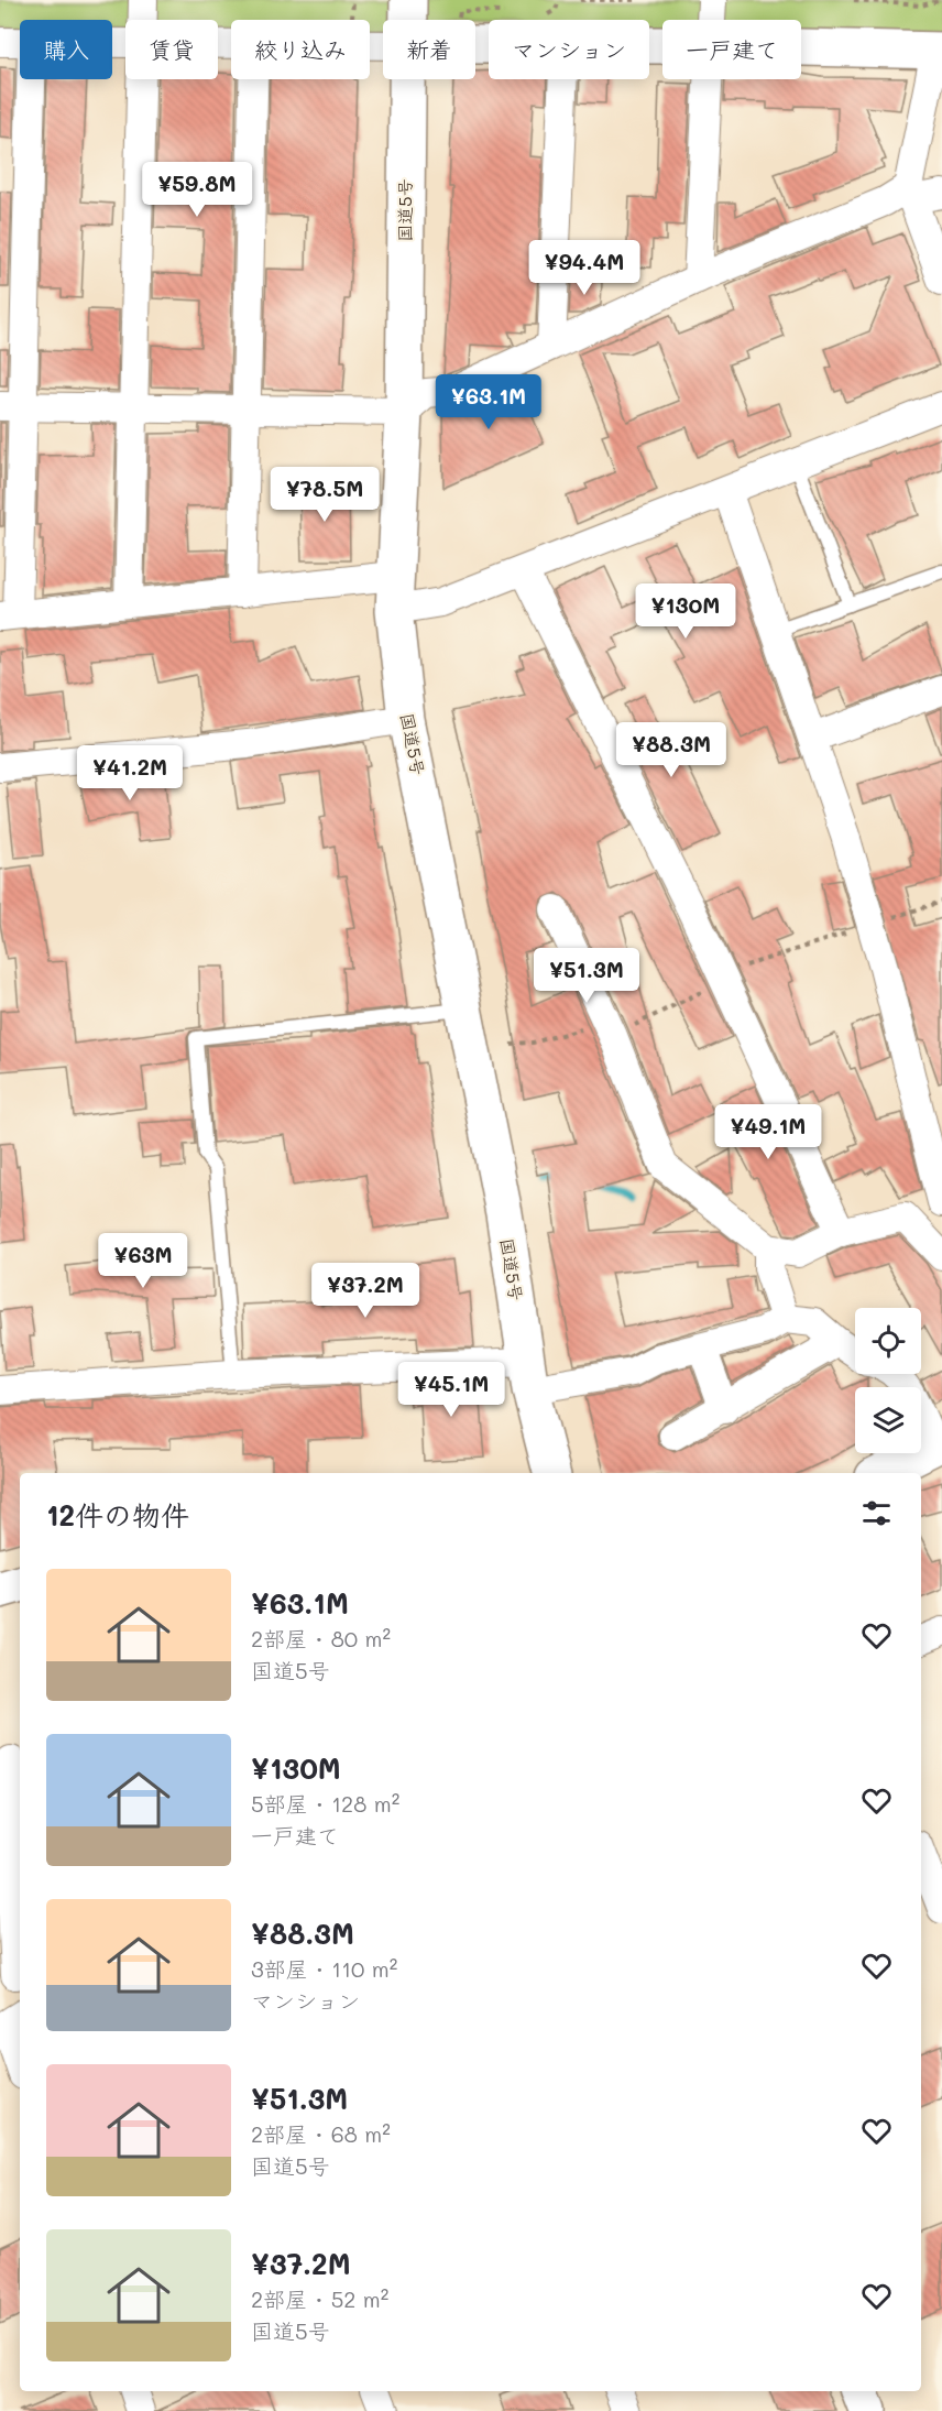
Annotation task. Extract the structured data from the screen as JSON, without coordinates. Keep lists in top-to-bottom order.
{
  "streets": {
    "main road": ["国道5号"]
  },
  "page": {
    "chip": [
      "購入",
      "賃貸",
      "絞り込み",
      "新着",
      "マンション",
      "一戸建て"
    ],
    "price": [
      "¥59.8M",
      "¥94.4M",
      "¥63.1M",
      "¥78.5M",
      "¥130M",
      "¥88.3M",
      "¥41.2M",
      "¥51.3M",
      "¥49.1M",
      "¥63M",
      "¥37.2M",
      "¥45.1M"
    ],
    "heading": "12件の物件",
    "list": [
      {
        "name": "¥63.1M",
        "note": "2部屋 · 80 m² · 国道5号"
      },
      {
        "name": "¥130M",
        "note": "5部屋 · 128 m² · 一戸建て"
      },
      {
        "name": "¥88.3M",
        "note": "3部屋 · 110 m² · マンション"
      },
      {
        "name": "¥51.3M",
        "note": "2部屋 · 68 m² · 国道5号"
      },
      {
        "name": "¥37.2M",
        "note": "2部屋 · 52 m² · 国道5号"
      }
    ]
  }
}
